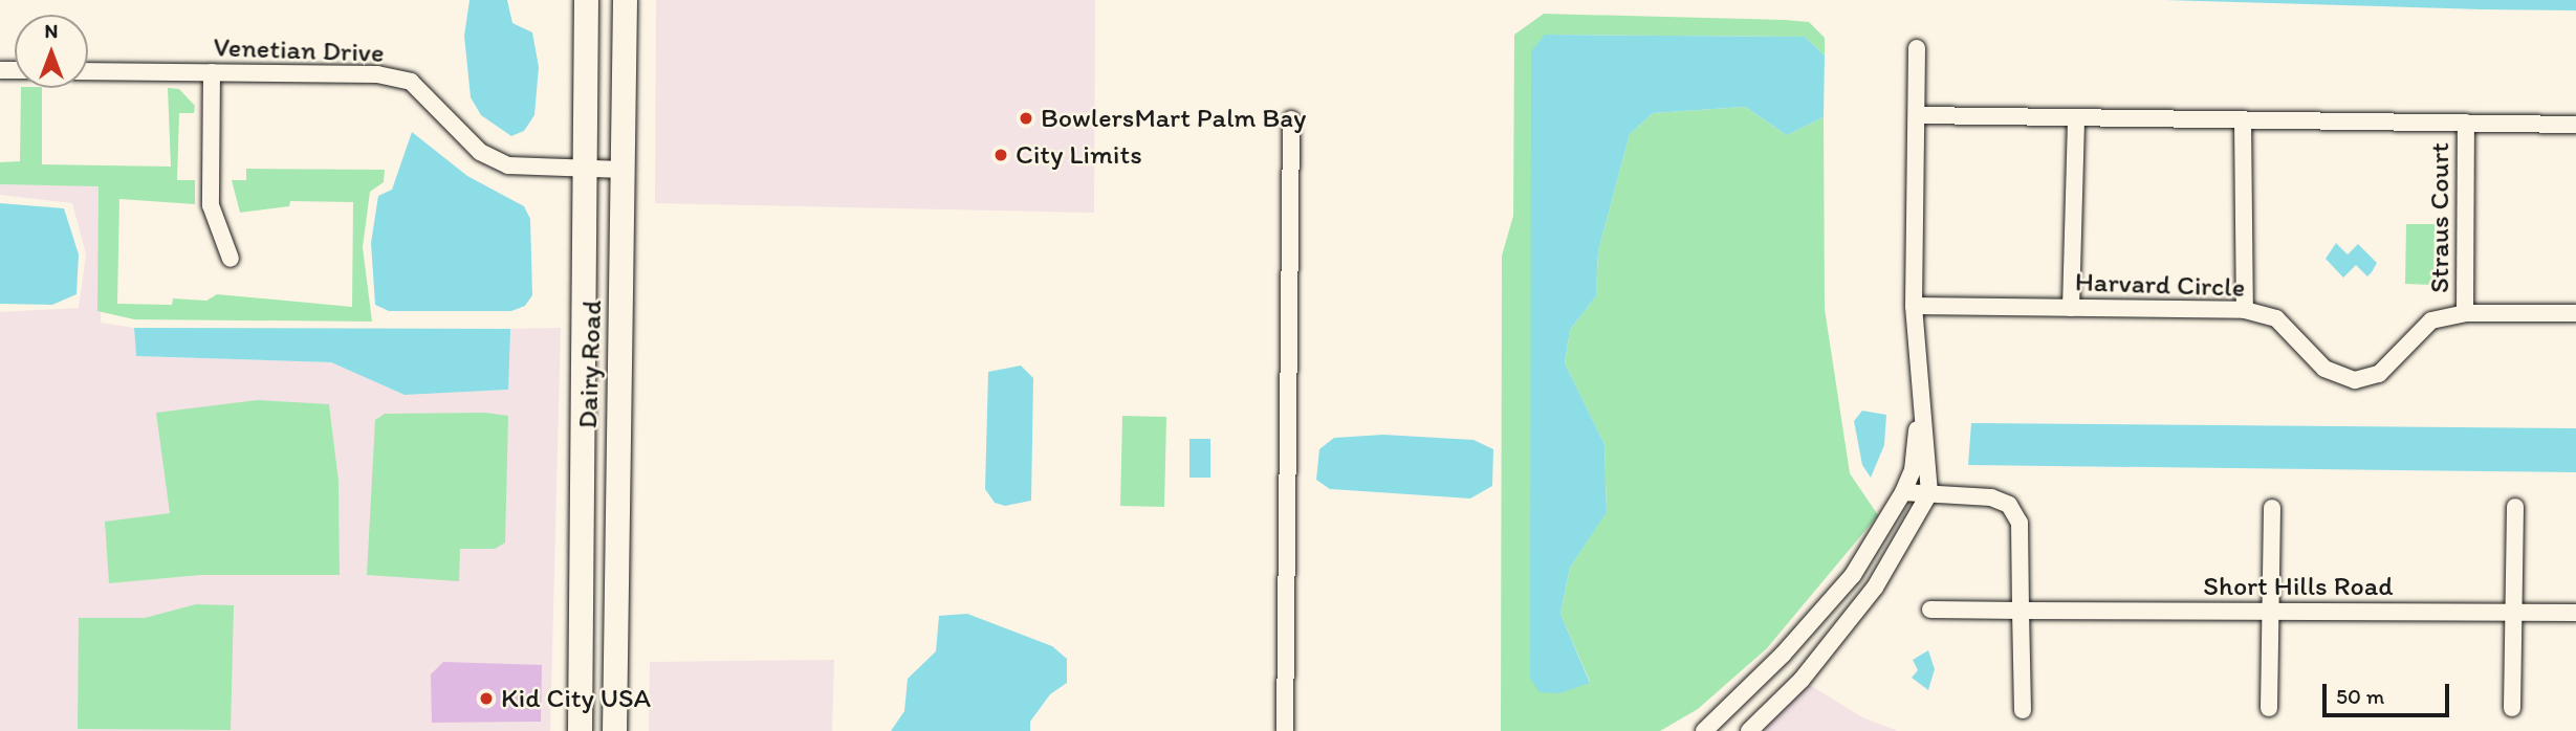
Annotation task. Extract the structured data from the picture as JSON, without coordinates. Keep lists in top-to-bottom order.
{
  "streets": {
    "street": [
      "Venetian Drive",
      "Straus Court",
      "Harvard Circle",
      "Dairy Road",
      "Short Hills Road"
    ]
  },
  "crossings": [
    ["Venetian Drive", "Dairy Road"],
    ["Straus Court", "Harvard Circle"]
  ],
  "places": ["BowlersMart Palm Bay", "City Limits", "Kid City USA"],
  "scale_bar": "50 m",
  "north": "top"
}
